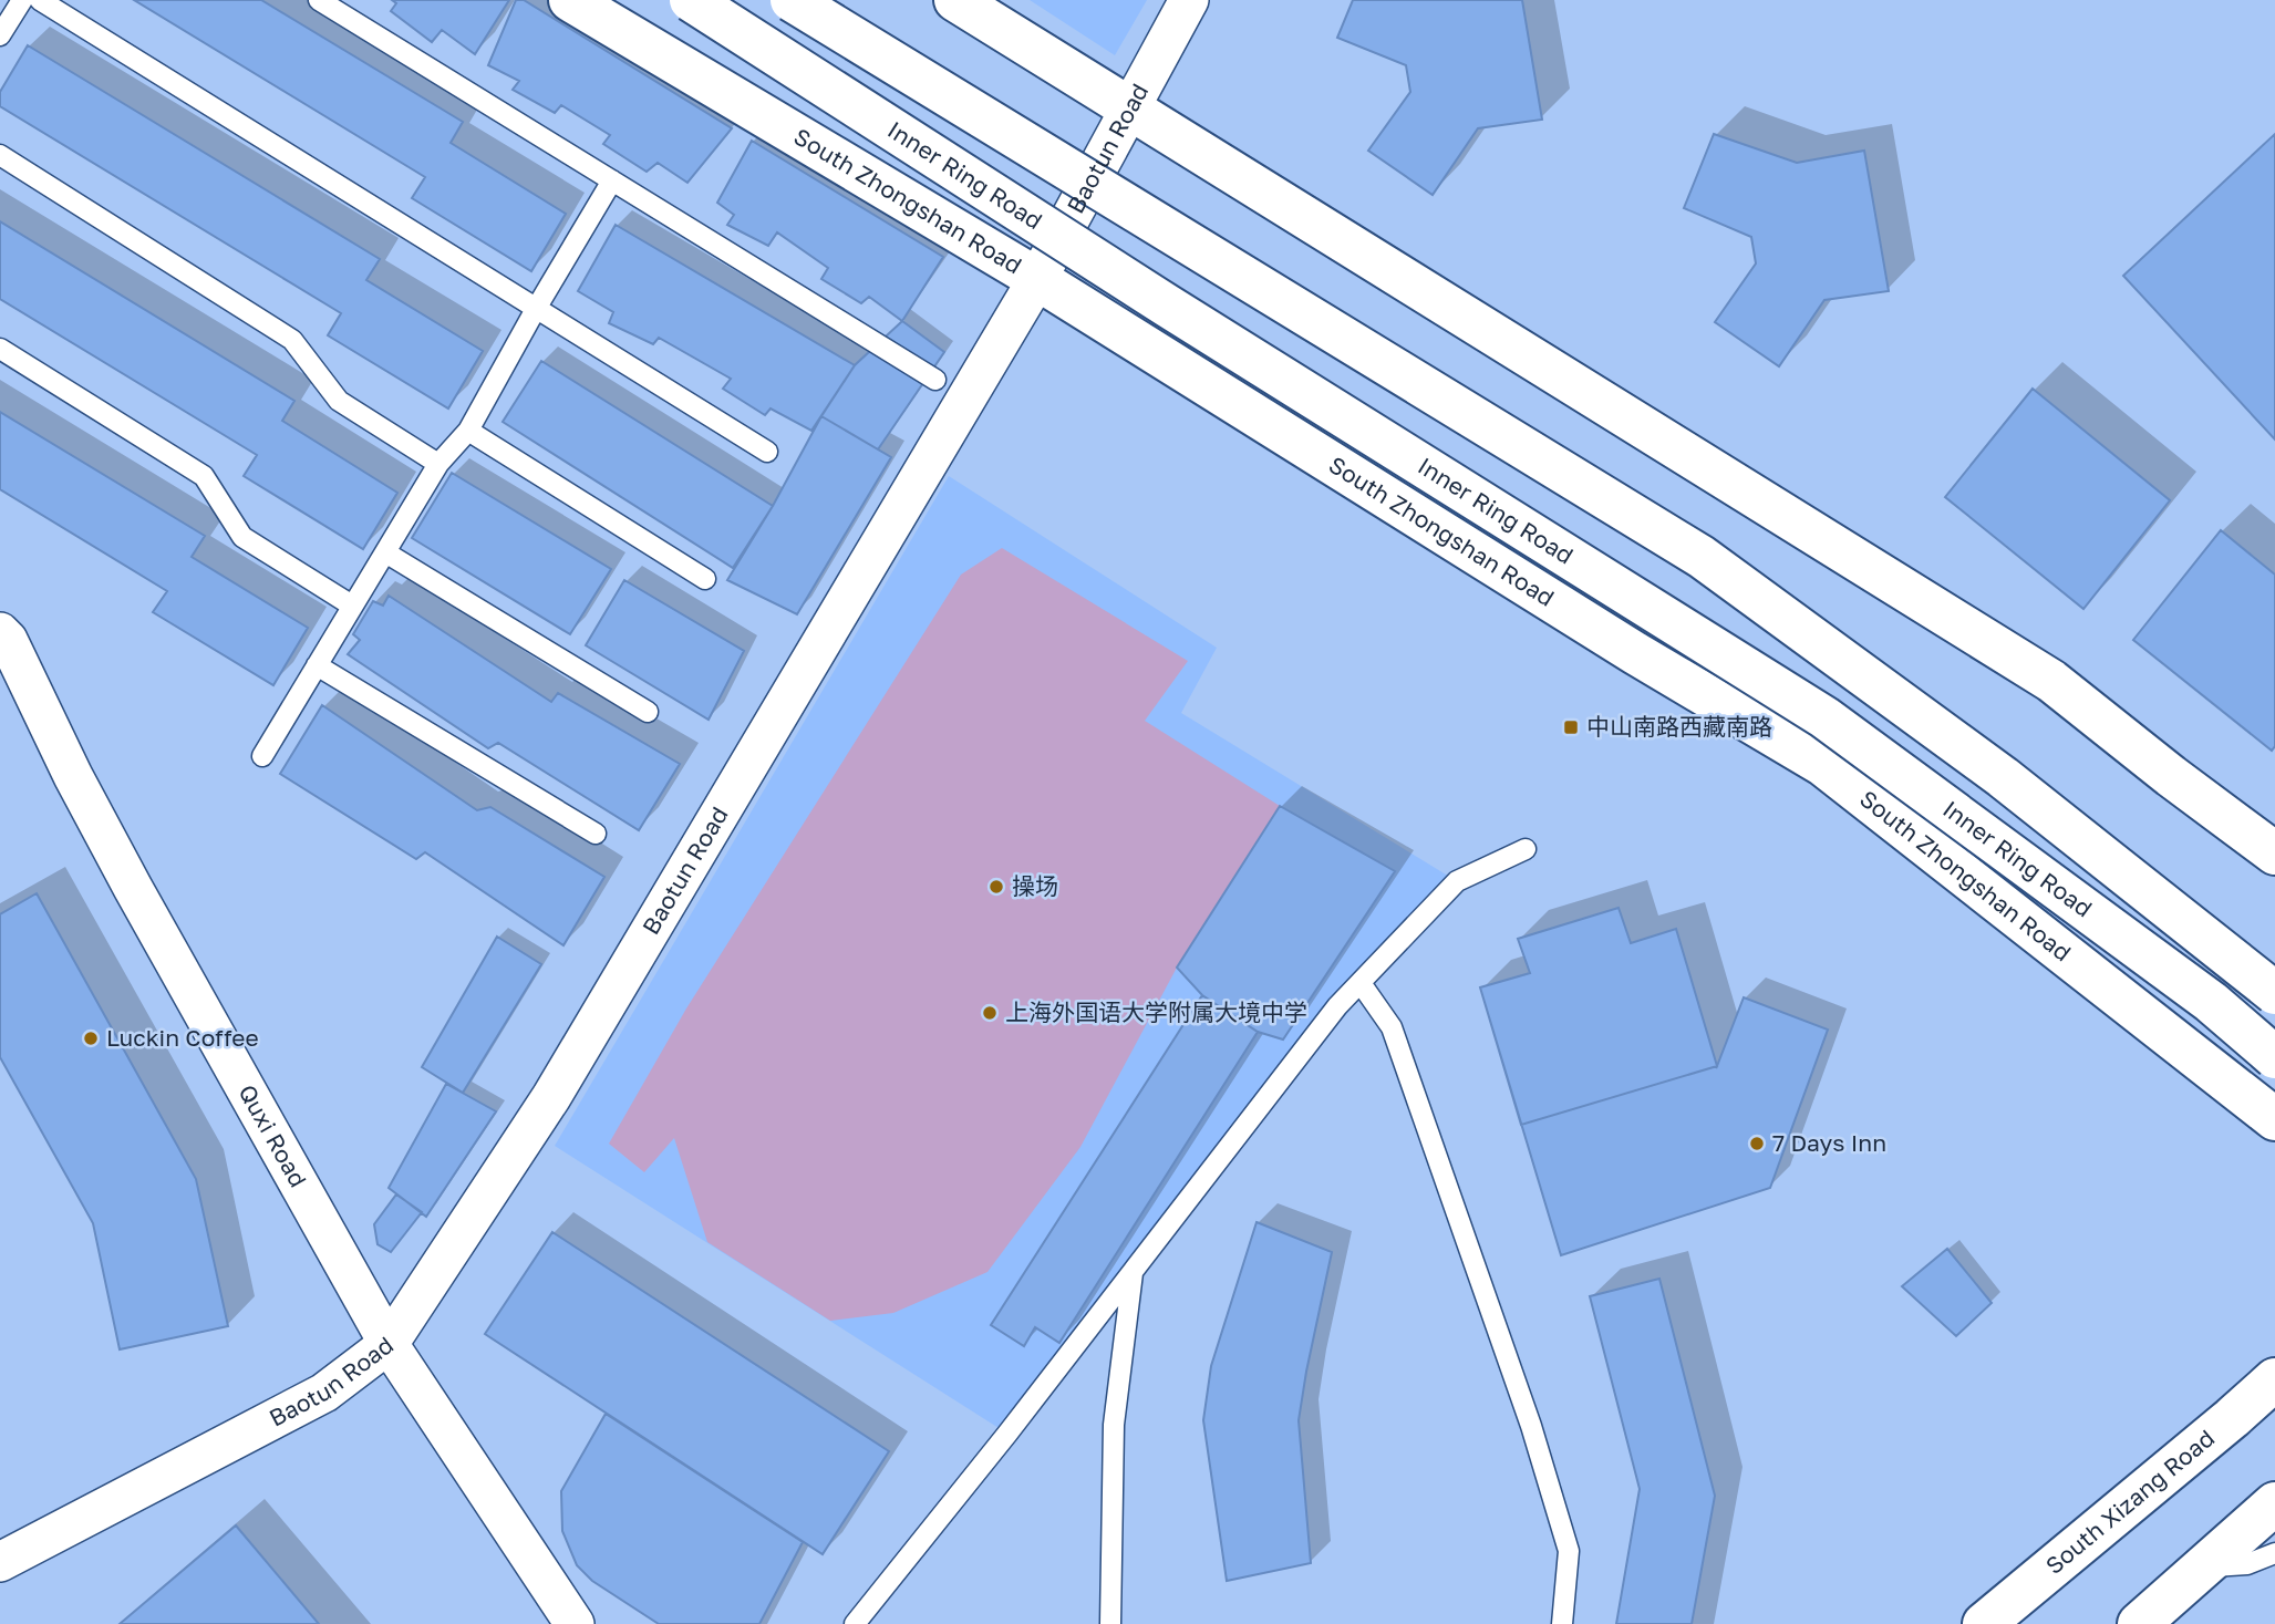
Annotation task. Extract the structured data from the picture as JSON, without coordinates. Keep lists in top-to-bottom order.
{
  "streets": {
    "main road": ["Inner Ring Road", "South Zhongshan Road", "South Xizang Road"],
    "street": ["Baotun Road", "Quxi Road"]
  },
  "crossings": [
    ["Baotun Road", "South Zhongshan Road"],
    ["Baotun Road", "Quxi Road"]
  ],
  "places": {
    "transit": ["中山南路西藏南路"],
    "other": [
      "操场",
      "上海外国语大学附属大境中学",
      "Luckin Coffee",
      "7 Days Inn"
    ]
  }
}
